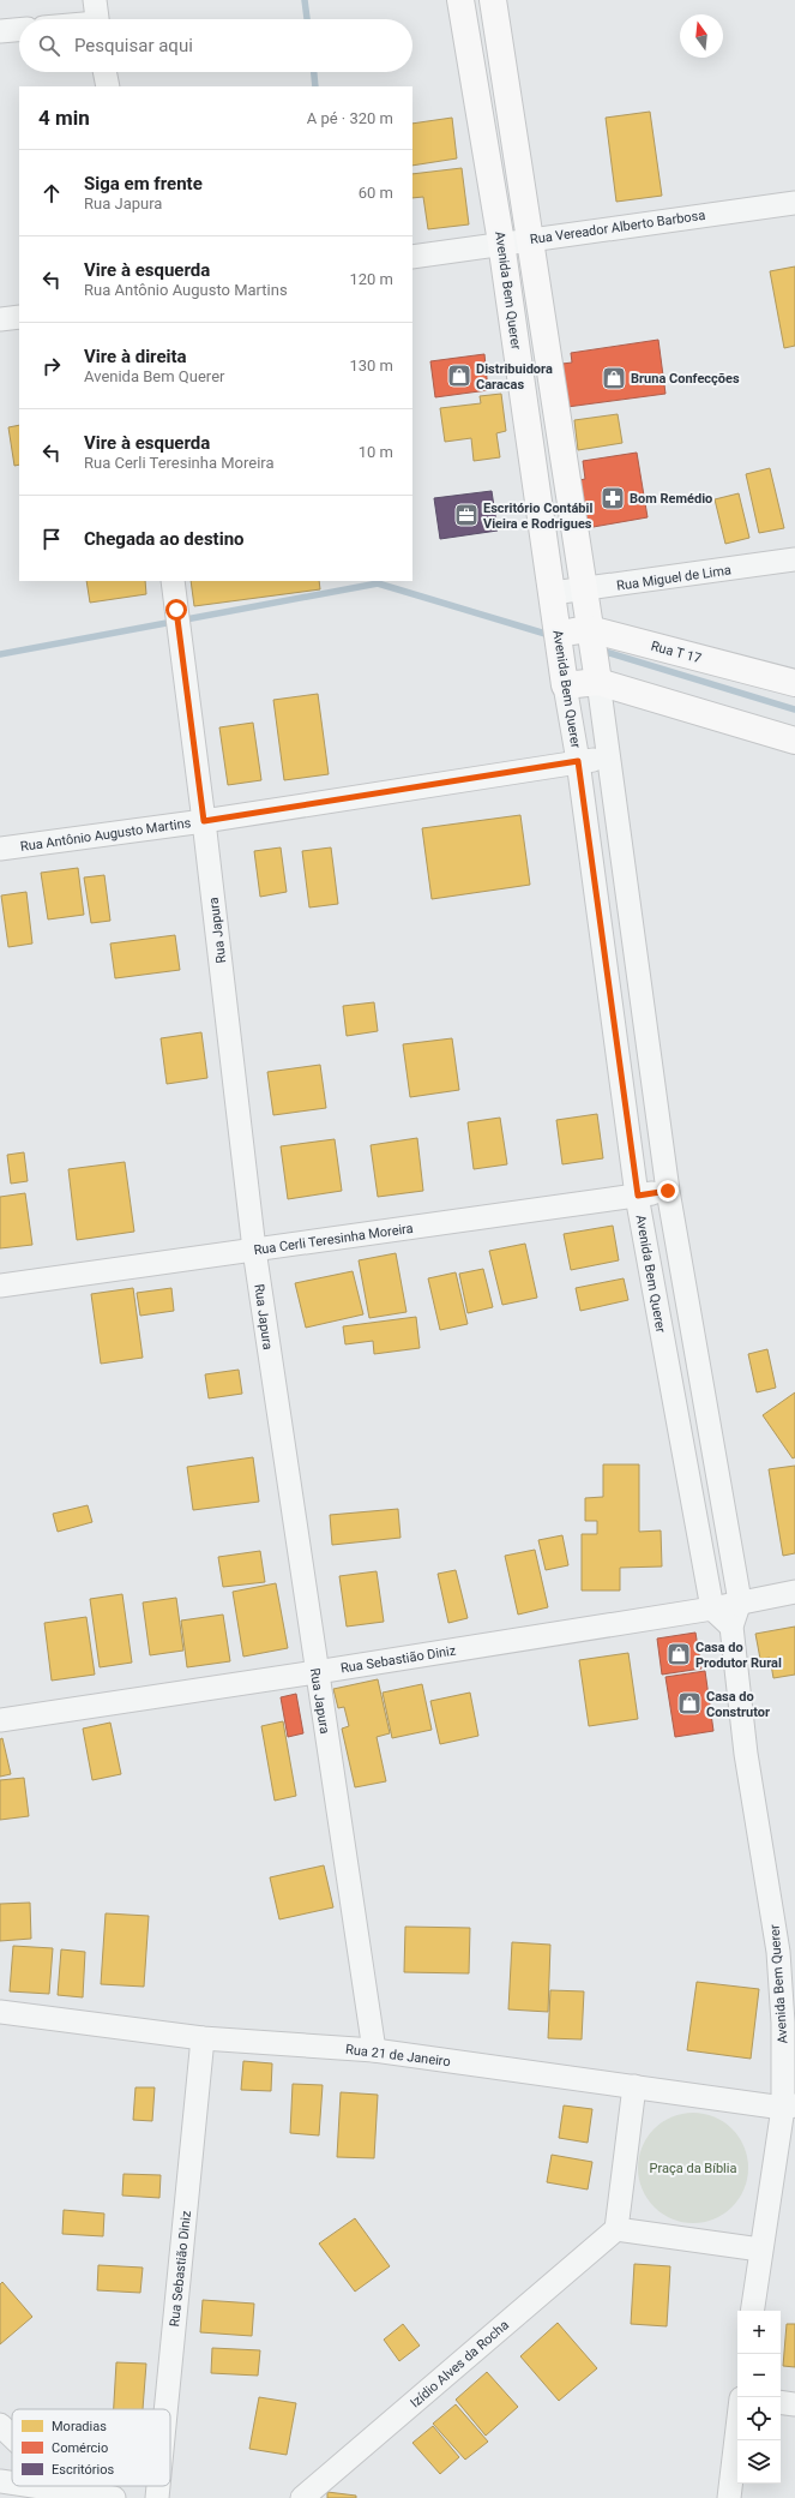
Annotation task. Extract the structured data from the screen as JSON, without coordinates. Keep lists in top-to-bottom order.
{
  "streets": {
    "street": [
      "Rua Vereador Alberto Barbosa",
      "Avenida Bem Querer",
      "Rua Miguel de Lima",
      "Rua T 17",
      "Rua Antônio Augusto Martins",
      "Rua Japura",
      "Rua Cerli Teresinha Moreira",
      "Rua Sebastião Diniz",
      "Rua 21 de Janeiro",
      "Izídio Alves da Rocha"
    ]
  },
  "crossings": [
    ["Rua Vereador Alberto Barbosa", "Avenida Bem Querer"],
    ["Avenida Bem Querer", "Rua Miguel de Lima"],
    ["Avenida Bem Querer", "Rua T 17"],
    ["Avenida Bem Querer", "Rua Antônio Augusto Martins"],
    ["Avenida Bem Querer", "Rua Cerli Teresinha Moreira"],
    ["Avenida Bem Querer", "Rua Sebastião Diniz"],
    ["Avenida Bem Querer", "Rua 21 de Janeiro"],
    ["Rua Antônio Augusto Martins", "Rua Japura"],
    ["Rua Japura", "Rua Cerli Teresinha Moreira"],
    ["Rua Japura", "Rua Sebastião Diniz"],
    ["Rua Japura", "Rua 21 de Janeiro"],
    ["Rua Sebastião Diniz", "Rua 21 de Janeiro"]
  ],
  "parks": ["Praça da Bíblia"],
  "places": {
    "shop": [
      "Distribuidora Caracas",
      "Bruna Confecções",
      "Casa do Produtor Rural",
      "Casa do Construtor"
    ],
    "pharmacy": ["Bom Remédio"],
    "office": ["Escritório Contábil Vieira e Rodrigues"]
  },
  "legend": ["Moradias", "Comércio", "Escritórios"],
  "north": "top",
  "page": {
    "search": "Pesquisar aqui",
    "heading": ["4 min", "A pé · 320 m"],
    "list": [
      ["Siga em frente", "Rua Japura", "60 m"],
      ["Vire à esquerda", "Rua Antônio Augusto Martins", "120 m"],
      ["Vire à direita", "Avenida Bem Querer", "130 m"],
      ["Vire à esquerda", "Rua Cerli Teresinha Moreira", "10 m"],
      "Chegada ao destino"
    ],
    "map_buttons": ["+", "−"]
  }
}
